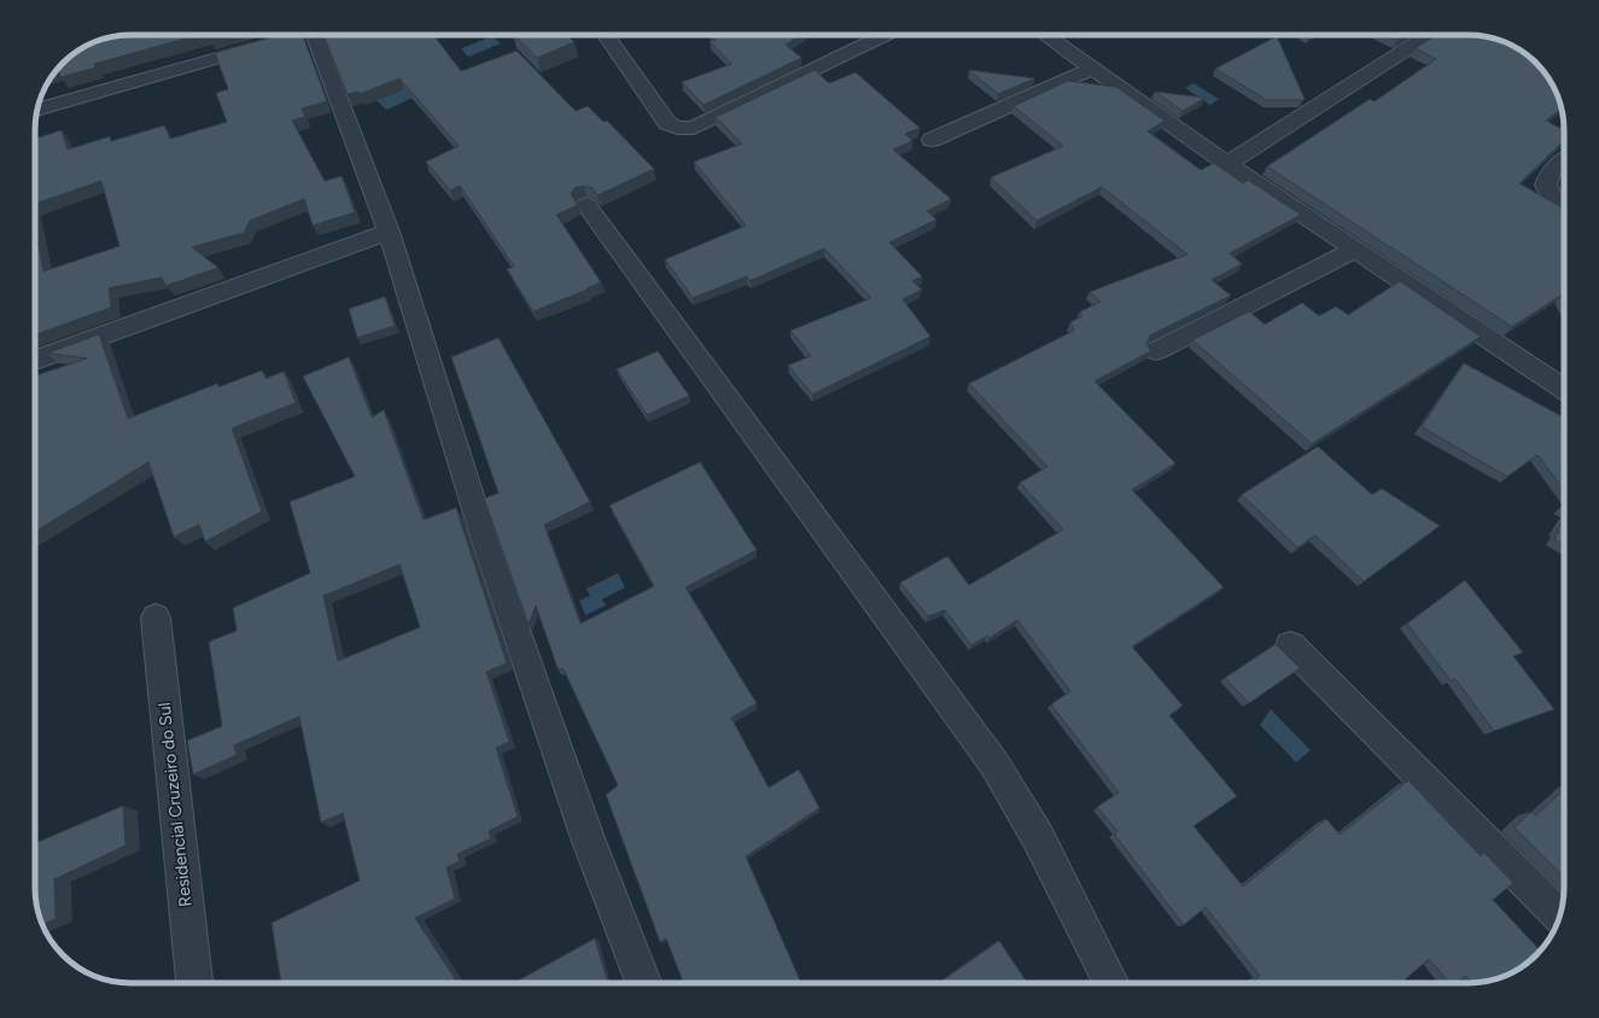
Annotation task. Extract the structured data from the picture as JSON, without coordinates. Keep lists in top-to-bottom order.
{
  "streets": {
    "street": ["Residencial Cruzeiro do Sul"]
  }
}
